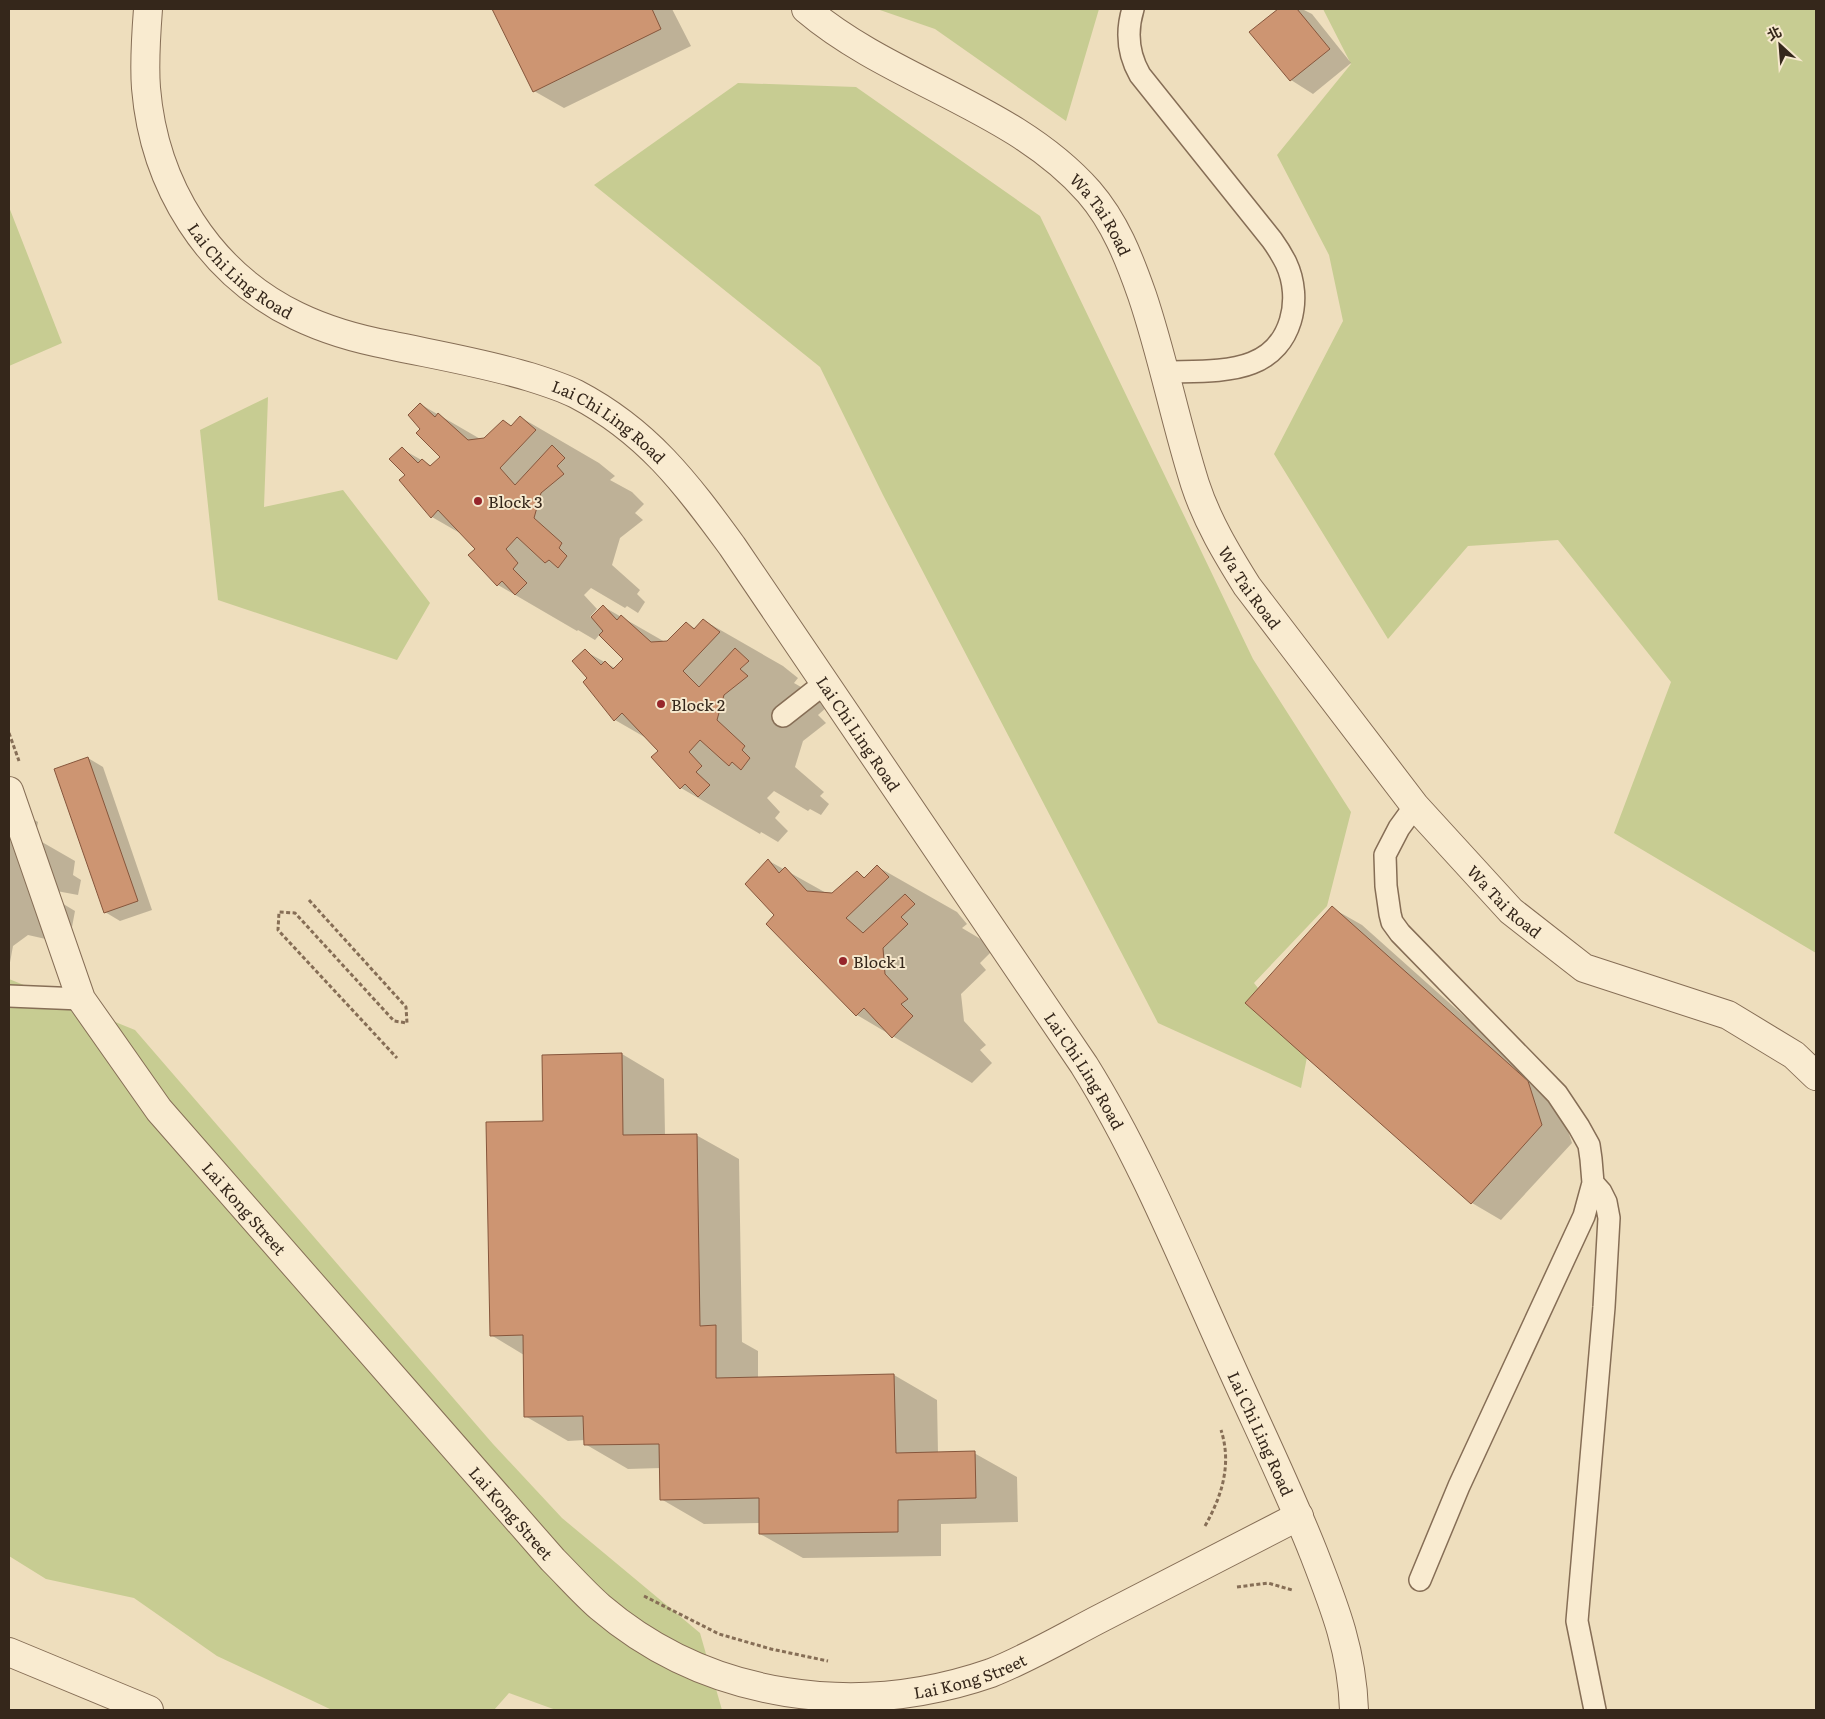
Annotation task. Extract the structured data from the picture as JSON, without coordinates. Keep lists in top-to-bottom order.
{
  "streets": {
    "street": ["Wa Tai Road", "Lai Chi Ling Road", "Lai Kong Street"]
  },
  "crossings": [
    ["Lai Chi Ling Road", "Lai Kong Street"]
  ],
  "places": ["Block 3", "Block 2", "Block 1"],
  "north": "top left"
}
